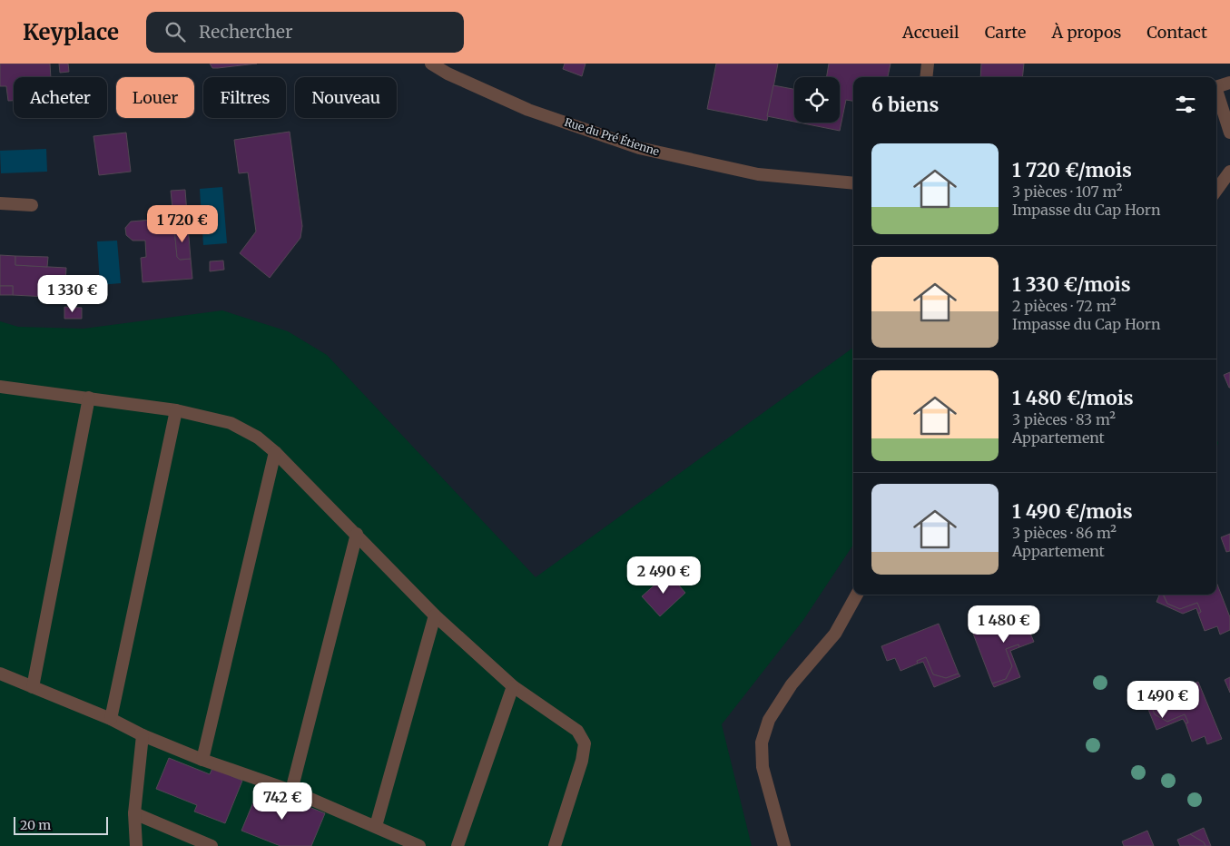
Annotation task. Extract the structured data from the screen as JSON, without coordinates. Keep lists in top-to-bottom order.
{
  "streets": {
    "street": ["Rue du Pré Étienne"]
  },
  "scale_bar": "20 m",
  "page": {
    "header": "Keyplace",
    "search": "Rechercher",
    "nav": [
      "Accueil",
      "Carte",
      "À propos",
      "Contact"
    ],
    "chip": [
      "Acheter",
      "Louer",
      "Filtres",
      "Nouveau"
    ],
    "heading": "6 biens",
    "list": [
      {
        "name": "1 720 €/mois",
        "note": "3 pièces · 107 m² · Impasse du Cap Horn"
      },
      {
        "name": "1 330 €/mois",
        "note": "2 pièces · 72 m² · Impasse du Cap Horn"
      },
      {
        "name": "1 480 €/mois",
        "note": "3 pièces · 83 m² · Appartement"
      },
      {
        "name": "1 490 €/mois",
        "note": "3 pièces · 86 m² · Appartement"
      }
    ],
    "price": [
      "1 720 €",
      "1 330 €",
      "2 490 €",
      "1 480 €",
      "1 490 €",
      "742 €"
    ],
    "scale": "20 m"
  }
}
